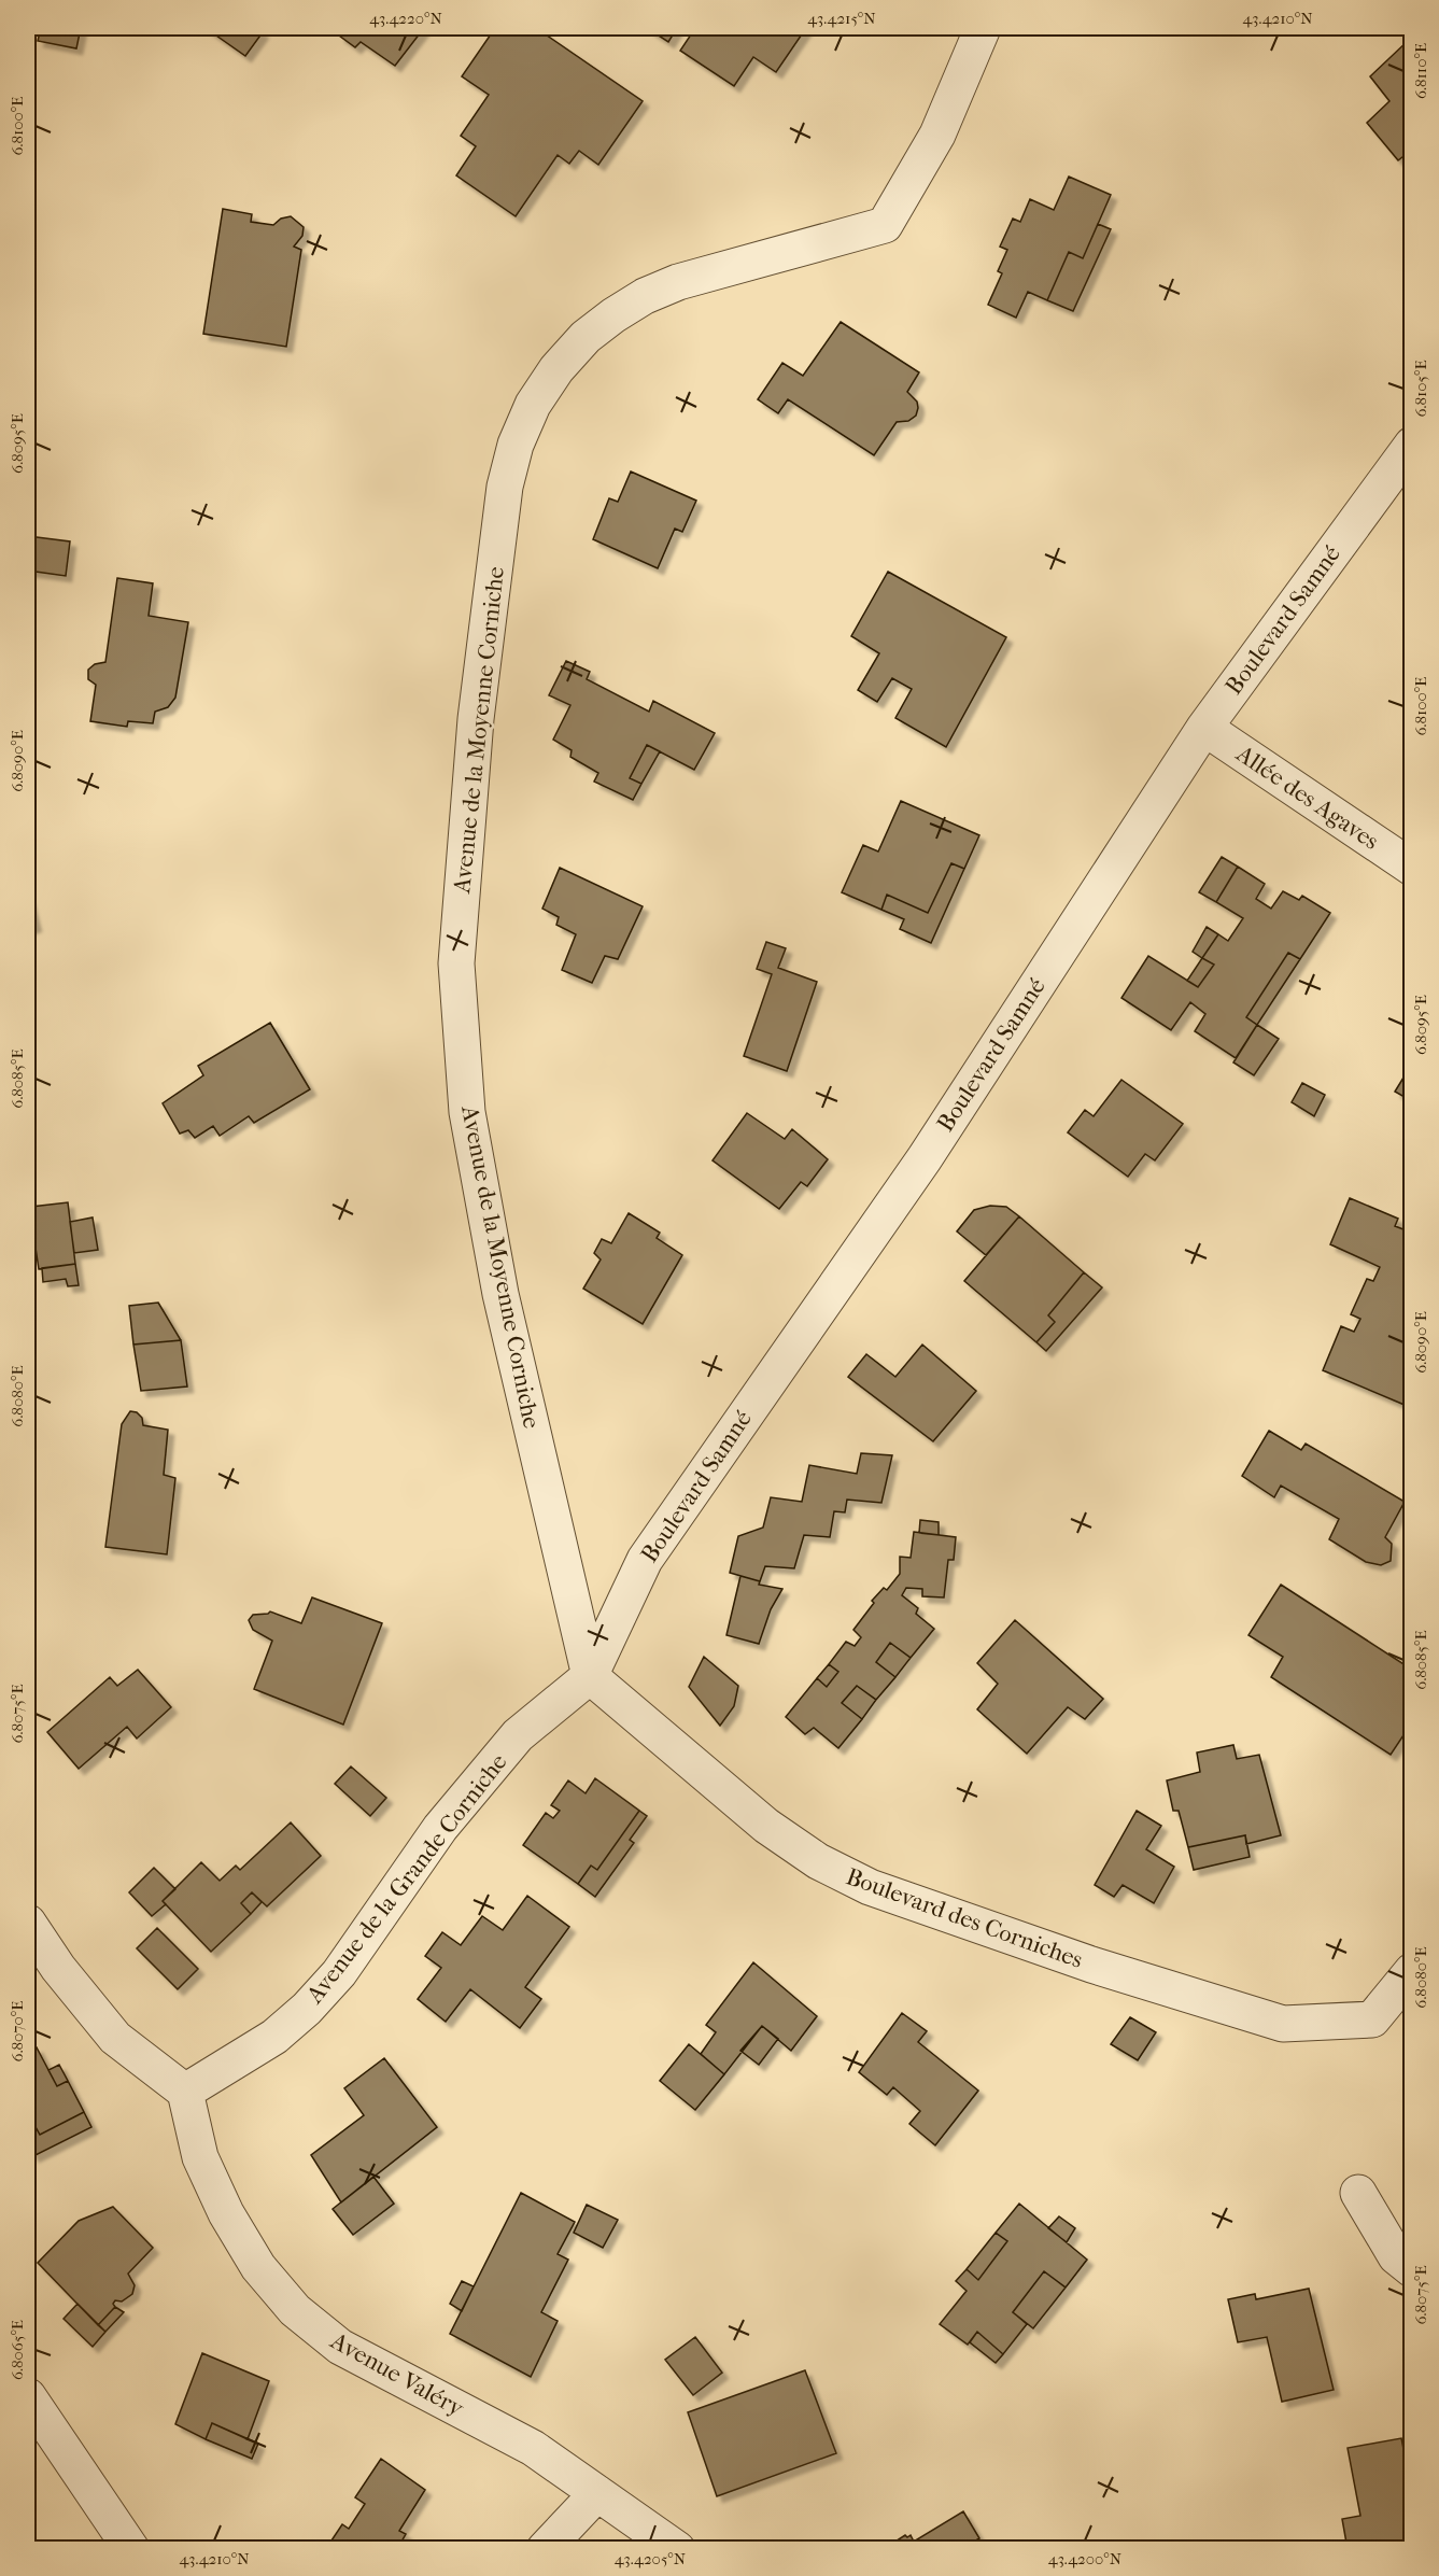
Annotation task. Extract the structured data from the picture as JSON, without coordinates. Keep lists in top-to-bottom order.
{
  "streets": {
    "street": [
      "Boulevard Samné",
      "Avenue de la Moyenne Corniche",
      "Allée des Agaves",
      "Avenue de la Grande Corniche",
      "Boulevard des Corniches",
      "Avenue Valéry"
    ]
  },
  "crossings": [
    ["Boulevard Samné", "Avenue de la Moyenne Corniche"],
    ["Boulevard Samné", "Allée des Agaves"],
    ["Boulevard Samné", "Avenue de la Grande Corniche"],
    ["Boulevard Samné", "Boulevard des Corniches"],
    ["Avenue de la Moyenne Corniche", "Avenue de la Grande Corniche"],
    ["Avenue de la Moyenne Corniche", "Boulevard des Corniches"],
    ["Avenue de la Grande Corniche", "Boulevard des Corniches"],
    ["Avenue de la Grande Corniche", "Avenue Valéry"]
  ],
  "coordinates": [
    "43.4220°N",
    "43.4215°N",
    "43.4210°N",
    "6.8110°E",
    "6.8100°E",
    "6.8105°E",
    "6.8095°E",
    "6.8090°E",
    "6.8085°E",
    "6.8080°E",
    "6.8075°E",
    "6.8070°E",
    "6.8065°E",
    "43.4205°N",
    "43.4200°N"
  ]
}
